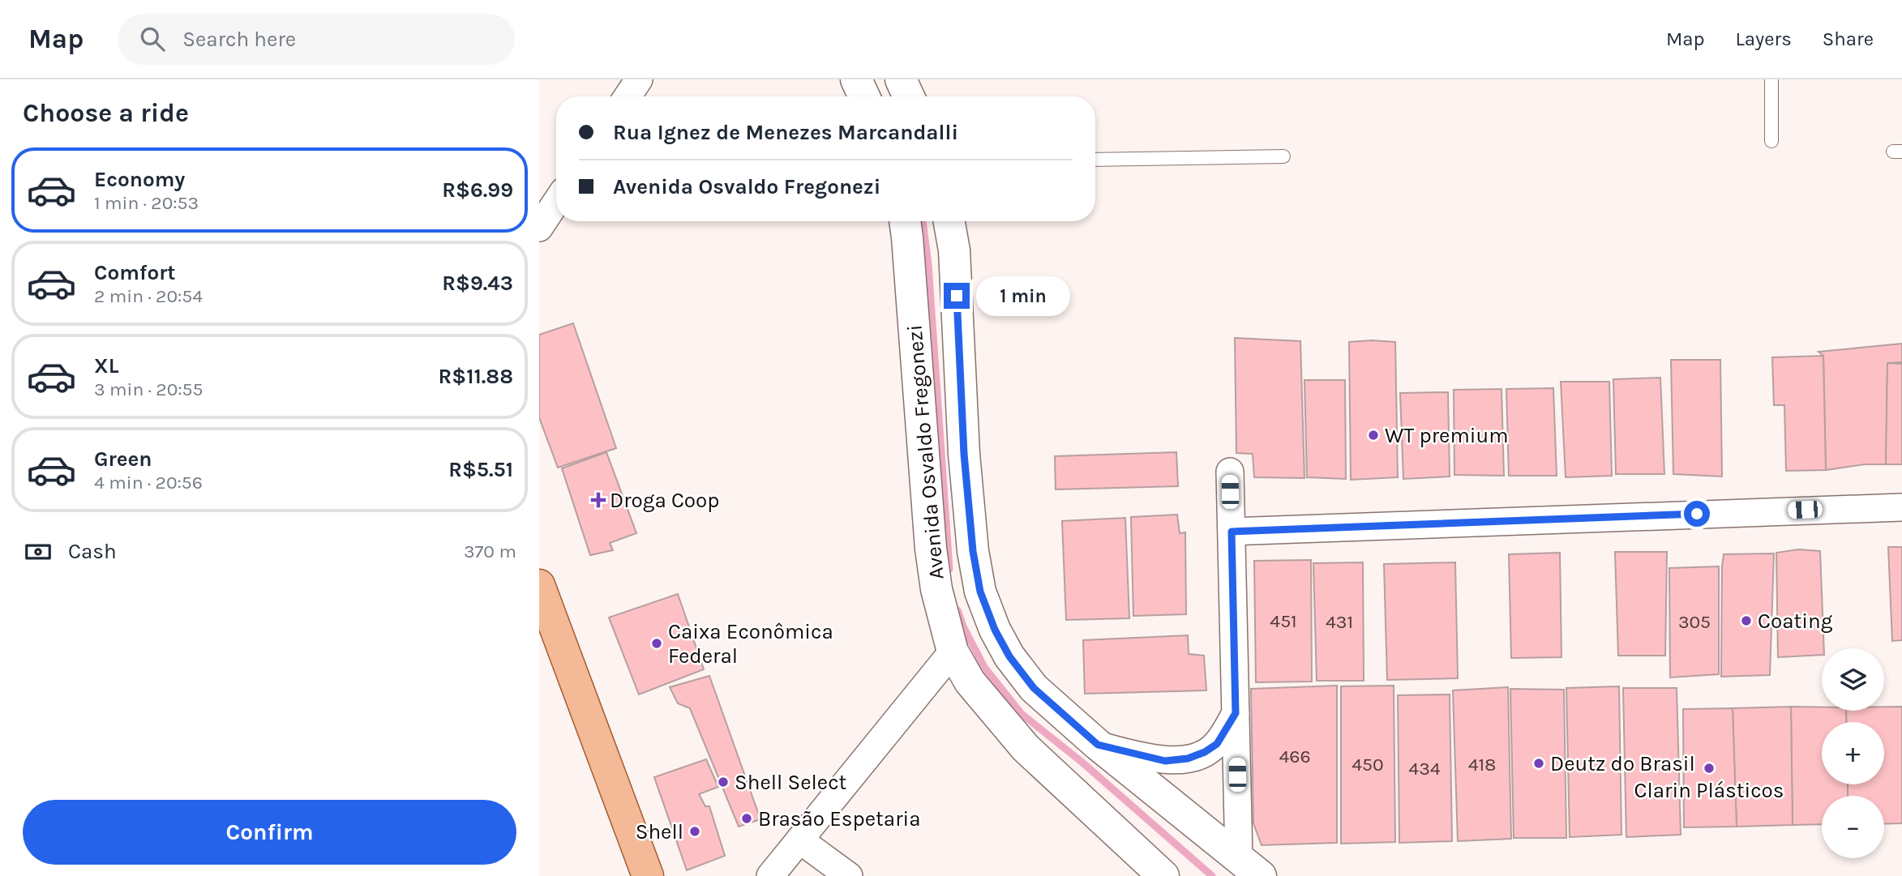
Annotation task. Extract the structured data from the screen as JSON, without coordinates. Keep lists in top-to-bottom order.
{
  "streets": {
    "street": ["Avenida Osvaldo Fregonezi"]
  },
  "places": {
    "other": [
      "WT premium",
      "Coating",
      "Caixa Econômica Federal",
      "Deutz do Brasil",
      "Clarin Plásticos",
      "Shell Select",
      "Brasão Espetaria",
      "Shell"
    ],
    "health": ["Droga Coop"]
  },
  "house_numbers": [
    "451",
    "431",
    "305",
    "466",
    "450",
    "418",
    "434"
  ],
  "page": {
    "header": "Map",
    "search": "Search here",
    "nav": ["Map", "Layers", "Share"],
    "heading": "Choose a ride",
    "banner": ["Rua Ignez de Menezes Marcandalli", "Avenida Osvaldo Fregonezi"],
    "list": [
      {
        "name": "Economy",
        "note": "1 min · 20:53",
        "value": "R$6.99"
      },
      {
        "name": "Comfort",
        "note": "2 min · 20:54",
        "value": "R$9.43"
      },
      {
        "name": "XL",
        "note": "3 min · 20:55",
        "value": "R$11.88"
      },
      {
        "name": "Green",
        "note": "4 min · 20:56",
        "value": "R$5.51"
      }
    ],
    "bubble": "1 min",
    "pay": ["Cash", "370 m"],
    "map_buttons": ["+", "−"],
    "buttons": "Confirm"
  }
}
